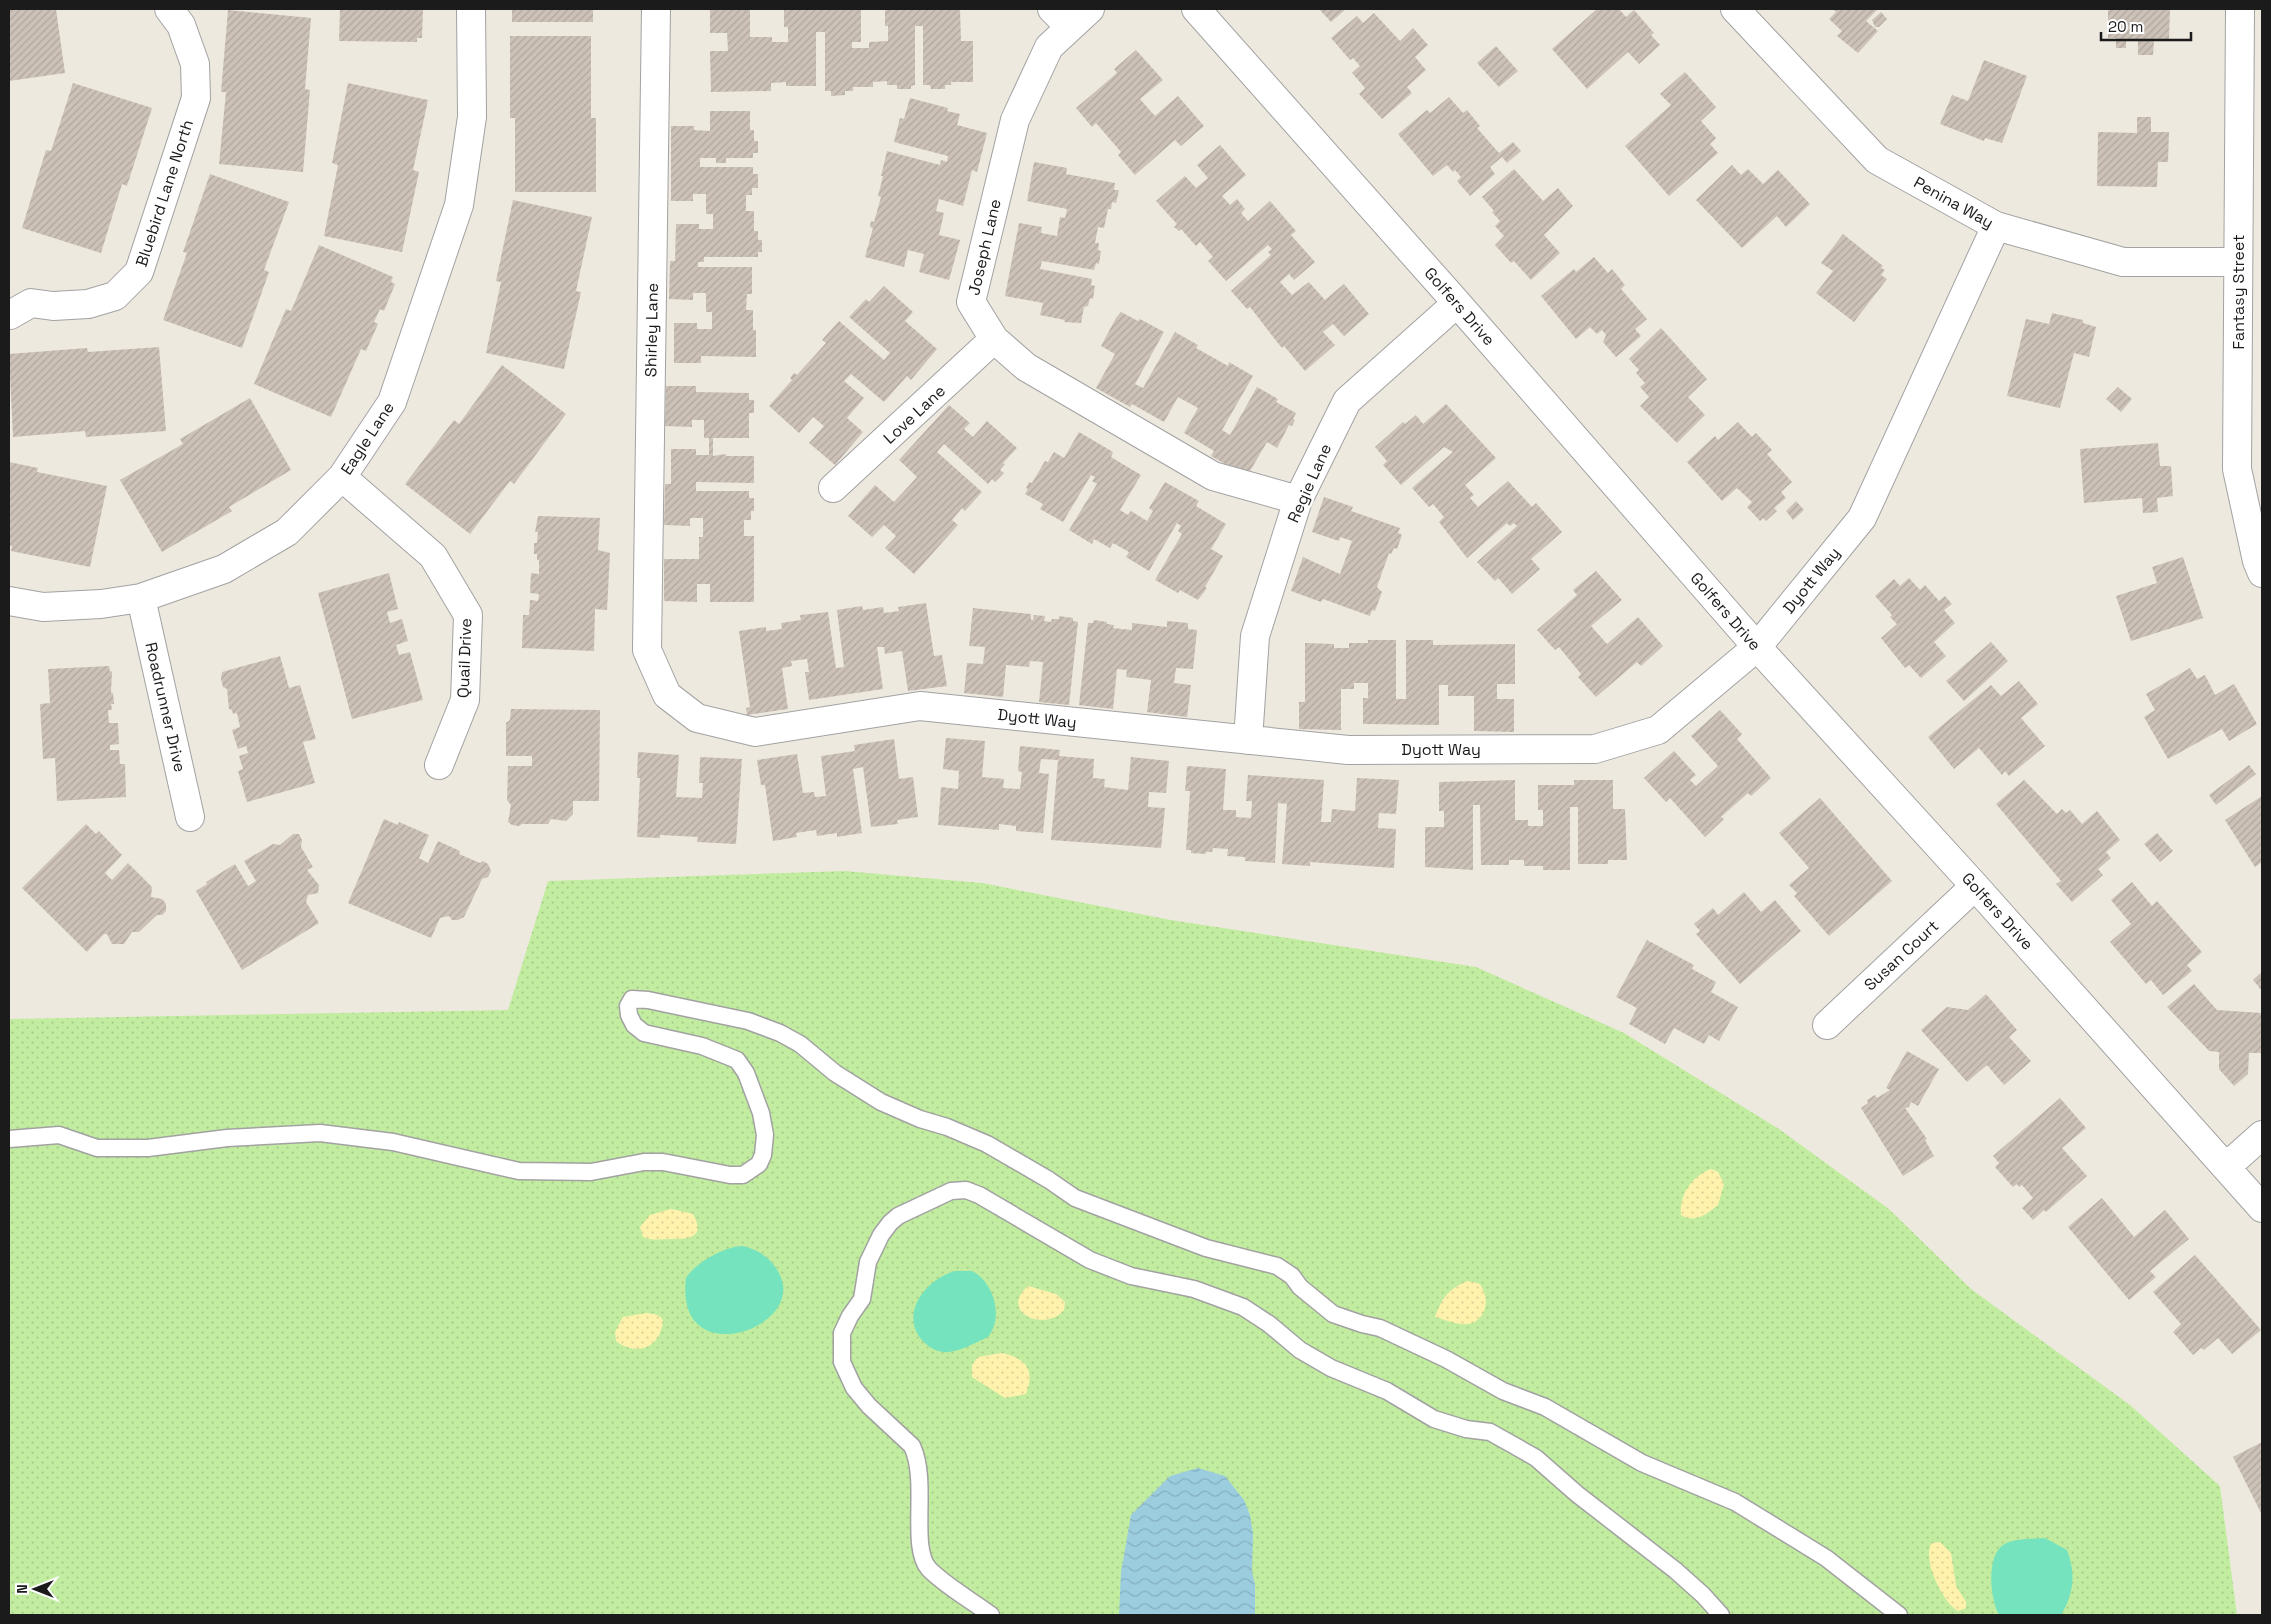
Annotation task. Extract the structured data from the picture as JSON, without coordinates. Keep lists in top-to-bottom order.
{
  "streets": {
    "street": [
      "Bluebird Lane North",
      "Penina Way",
      "Joseph Lane",
      "Fantasy Street",
      "Golfers Drive",
      "Shirley Lane",
      "Love Lane",
      "Eagle Lane",
      "Regie Lane",
      "Dyott Way",
      "Quail Drive",
      "Roadrunner Drive",
      "Susan Court"
    ]
  },
  "crossings": [
    ["Penina Way", "Fantasy Street"],
    ["Penina Way", "Dyott Way"],
    ["Joseph Lane", "Love Lane"],
    ["Joseph Lane", "Regie Lane"],
    ["Golfers Drive", "Regie Lane"],
    ["Golfers Drive", "Dyott Way"],
    ["Golfers Drive", "Susan Court"],
    ["Shirley Lane", "Dyott Way"],
    ["Eagle Lane", "Quail Drive"],
    ["Eagle Lane", "Roadrunner Drive"],
    ["Regie Lane", "Dyott Way"]
  ],
  "scale_bar": "20 m",
  "north": "left"
}
